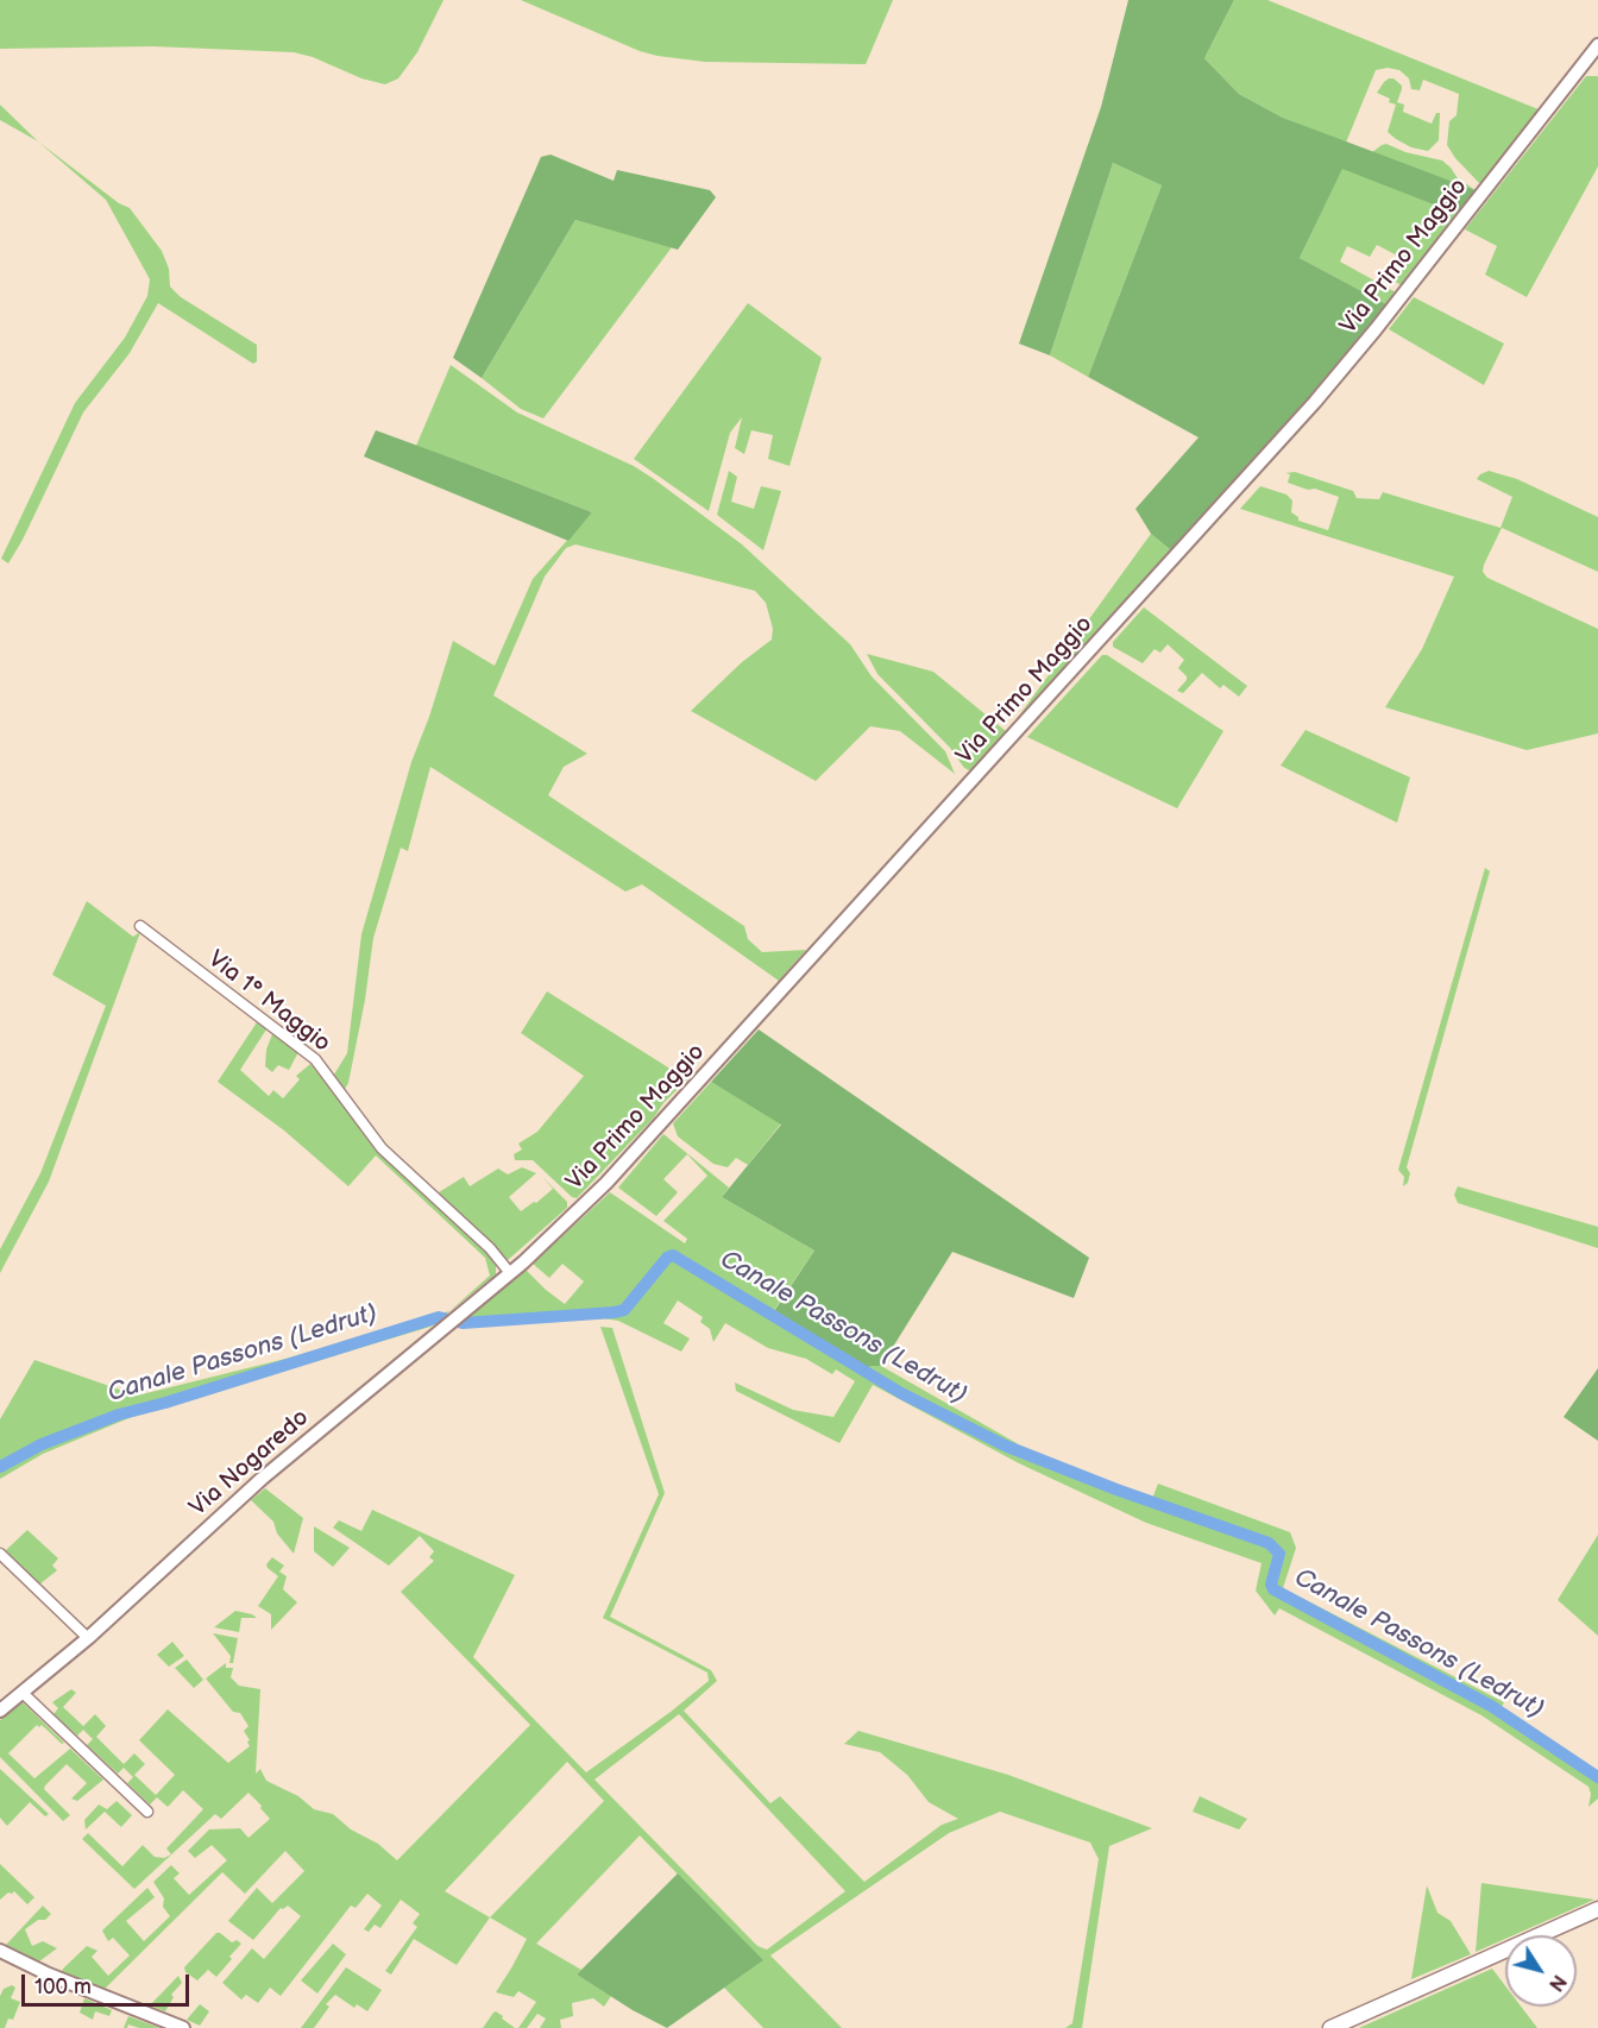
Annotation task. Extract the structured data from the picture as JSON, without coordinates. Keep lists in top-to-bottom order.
{
  "streets": {
    "street": ["Via Primo Maggio", "Via 1° Maggio", "Via Nogaredo"]
  },
  "crossings": [
    ["Via Primo Maggio", "Via 1° Maggio"],
    ["Via Primo Maggio", "Via Nogaredo"]
  ],
  "water": ["Canale Passons (Ledrut)"],
  "scale_bar": "100 m",
  "north": "bottom right"
}
